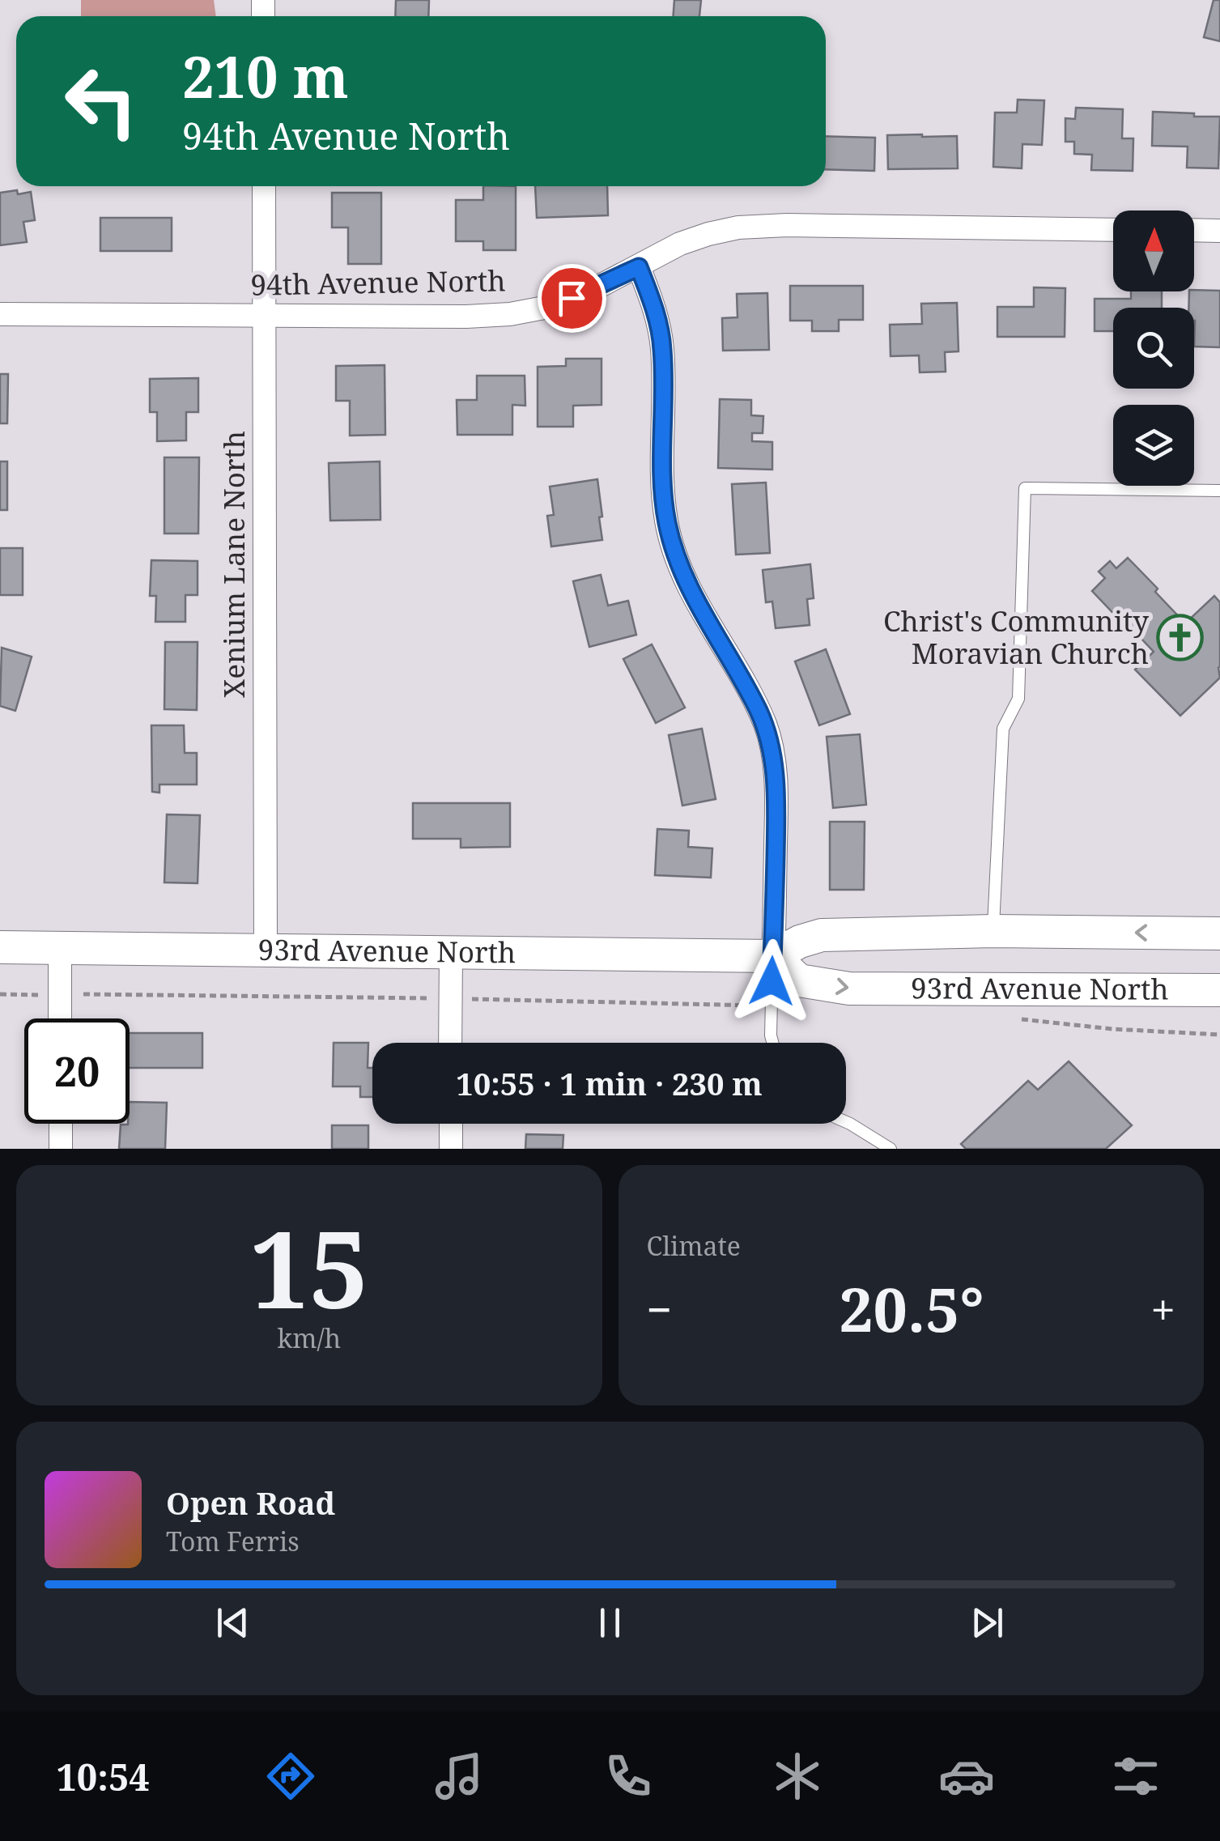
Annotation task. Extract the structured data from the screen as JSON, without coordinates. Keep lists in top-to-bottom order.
{
  "streets": {
    "main road": ["93rd Avenue North"],
    "street": ["94th Avenue North", "Xenium Lane North"]
  },
  "crossings": [
    ["94th Avenue North", "Xenium Lane North"],
    ["Xenium Lane North", "93rd Avenue North"]
  ],
  "places": {
    "church": ["Christ's Community Moravian Church"]
  },
  "north": "top",
  "page": {
    "turn": ["210 m", "94th Avenue North"],
    "limit": "20",
    "trip": "10:55 · 1 min · 230 m",
    "tile": [
      ["15", "km/h"],
      "Climate"
    ],
    "heat": ["−", "20.5°", "+"],
    "song": ["Open Road", "Tom Ferris"],
    "tabs": "10:54"
  }
}
